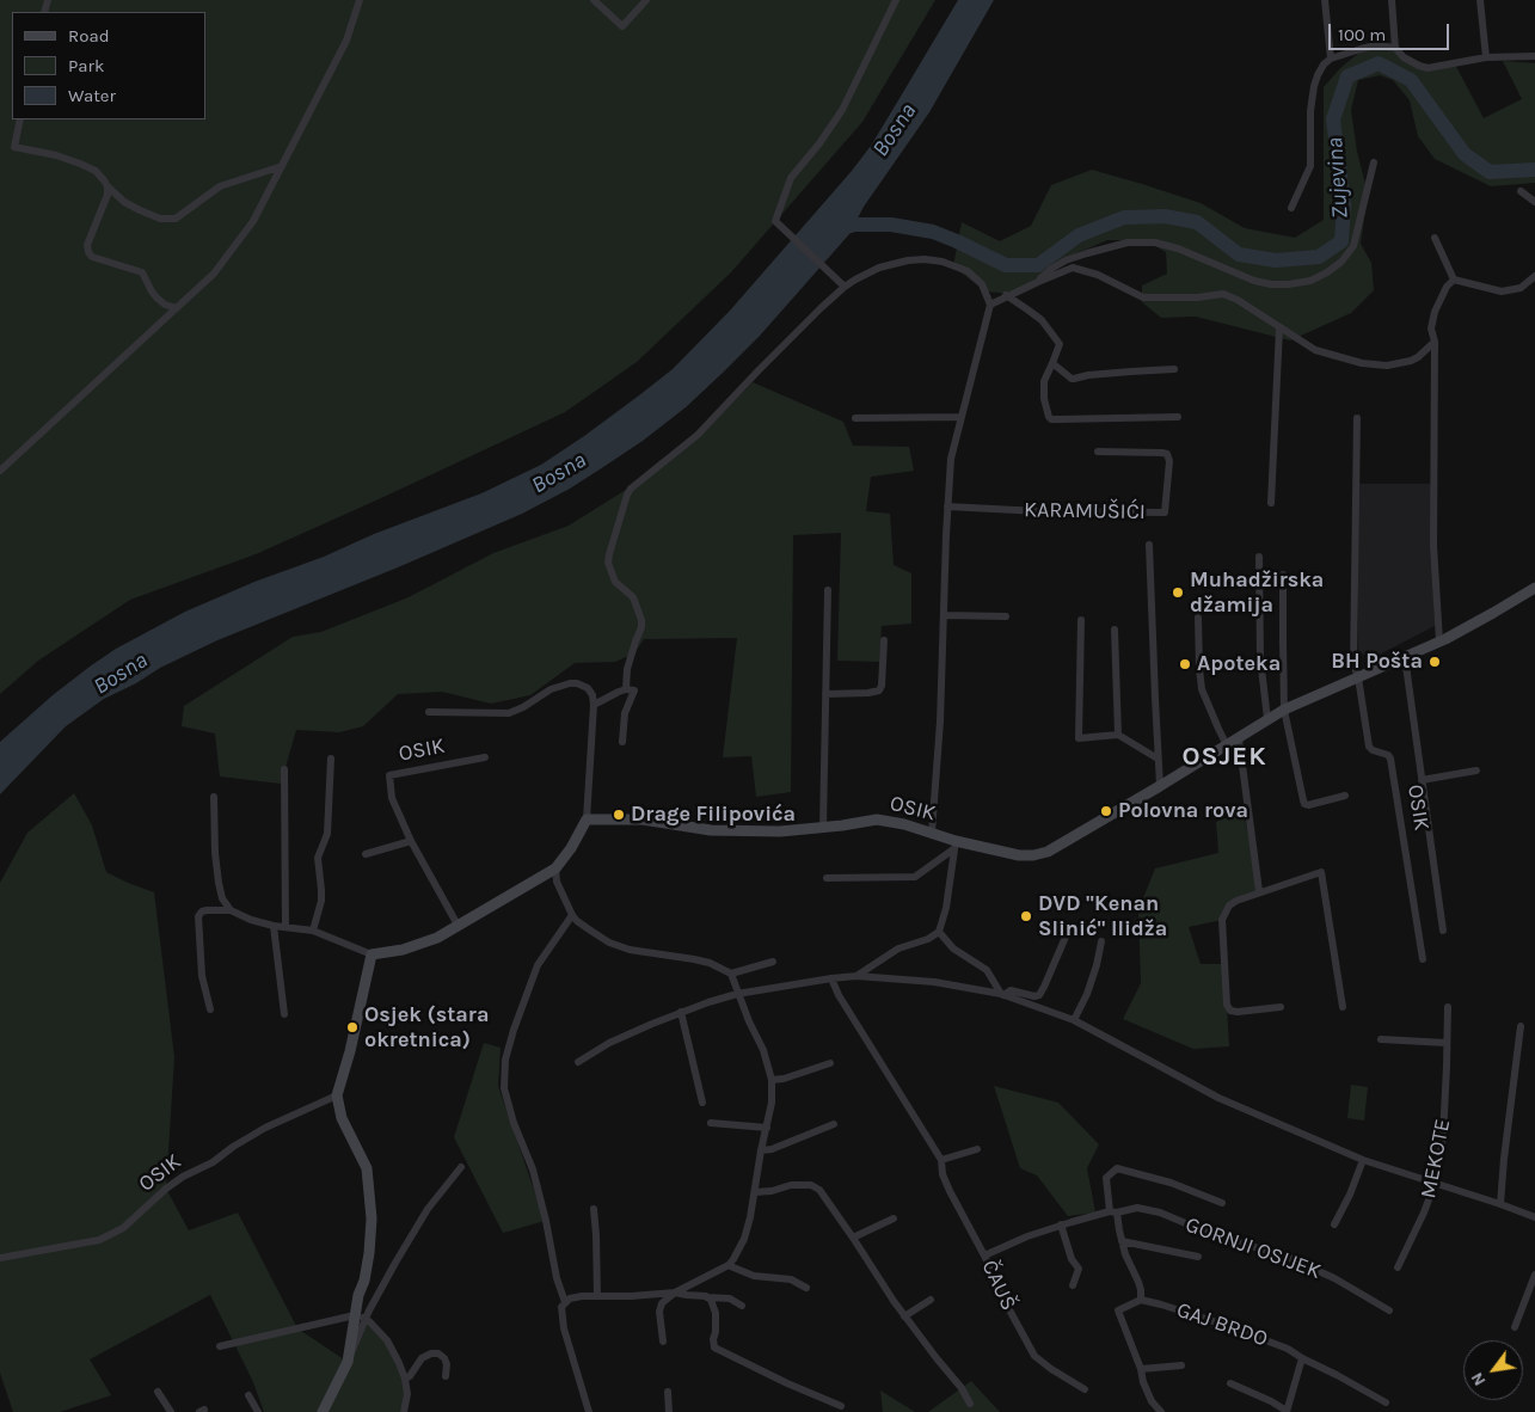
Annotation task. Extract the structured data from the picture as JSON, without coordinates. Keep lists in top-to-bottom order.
{
  "streets": {
    "main road": ["OSIK"],
    "street": [
      "KARAMUŠIĆI",
      "MEKOTE",
      "GORNJI OSIJEK",
      "ČAUŠ",
      "GAJ BRDO"
    ]
  },
  "crossings": [
    ["GORNJI OSIJEK", "ČAUŠ"]
  ],
  "districts": ["OSJEK"],
  "water": ["Bosna", "Zujevina"],
  "places": [
    "Muhadžirska džamija",
    "BH Pošta",
    "Apoteka",
    "Polovna rova",
    "Drage Filipovića",
    "DVD \"Kenan Slinić\" Ilidža",
    "Osjek (stara okretnica)"
  ],
  "legend": ["Road", "Park", "Water"],
  "scale_bar": "100 m",
  "north": "bottom left"
}
